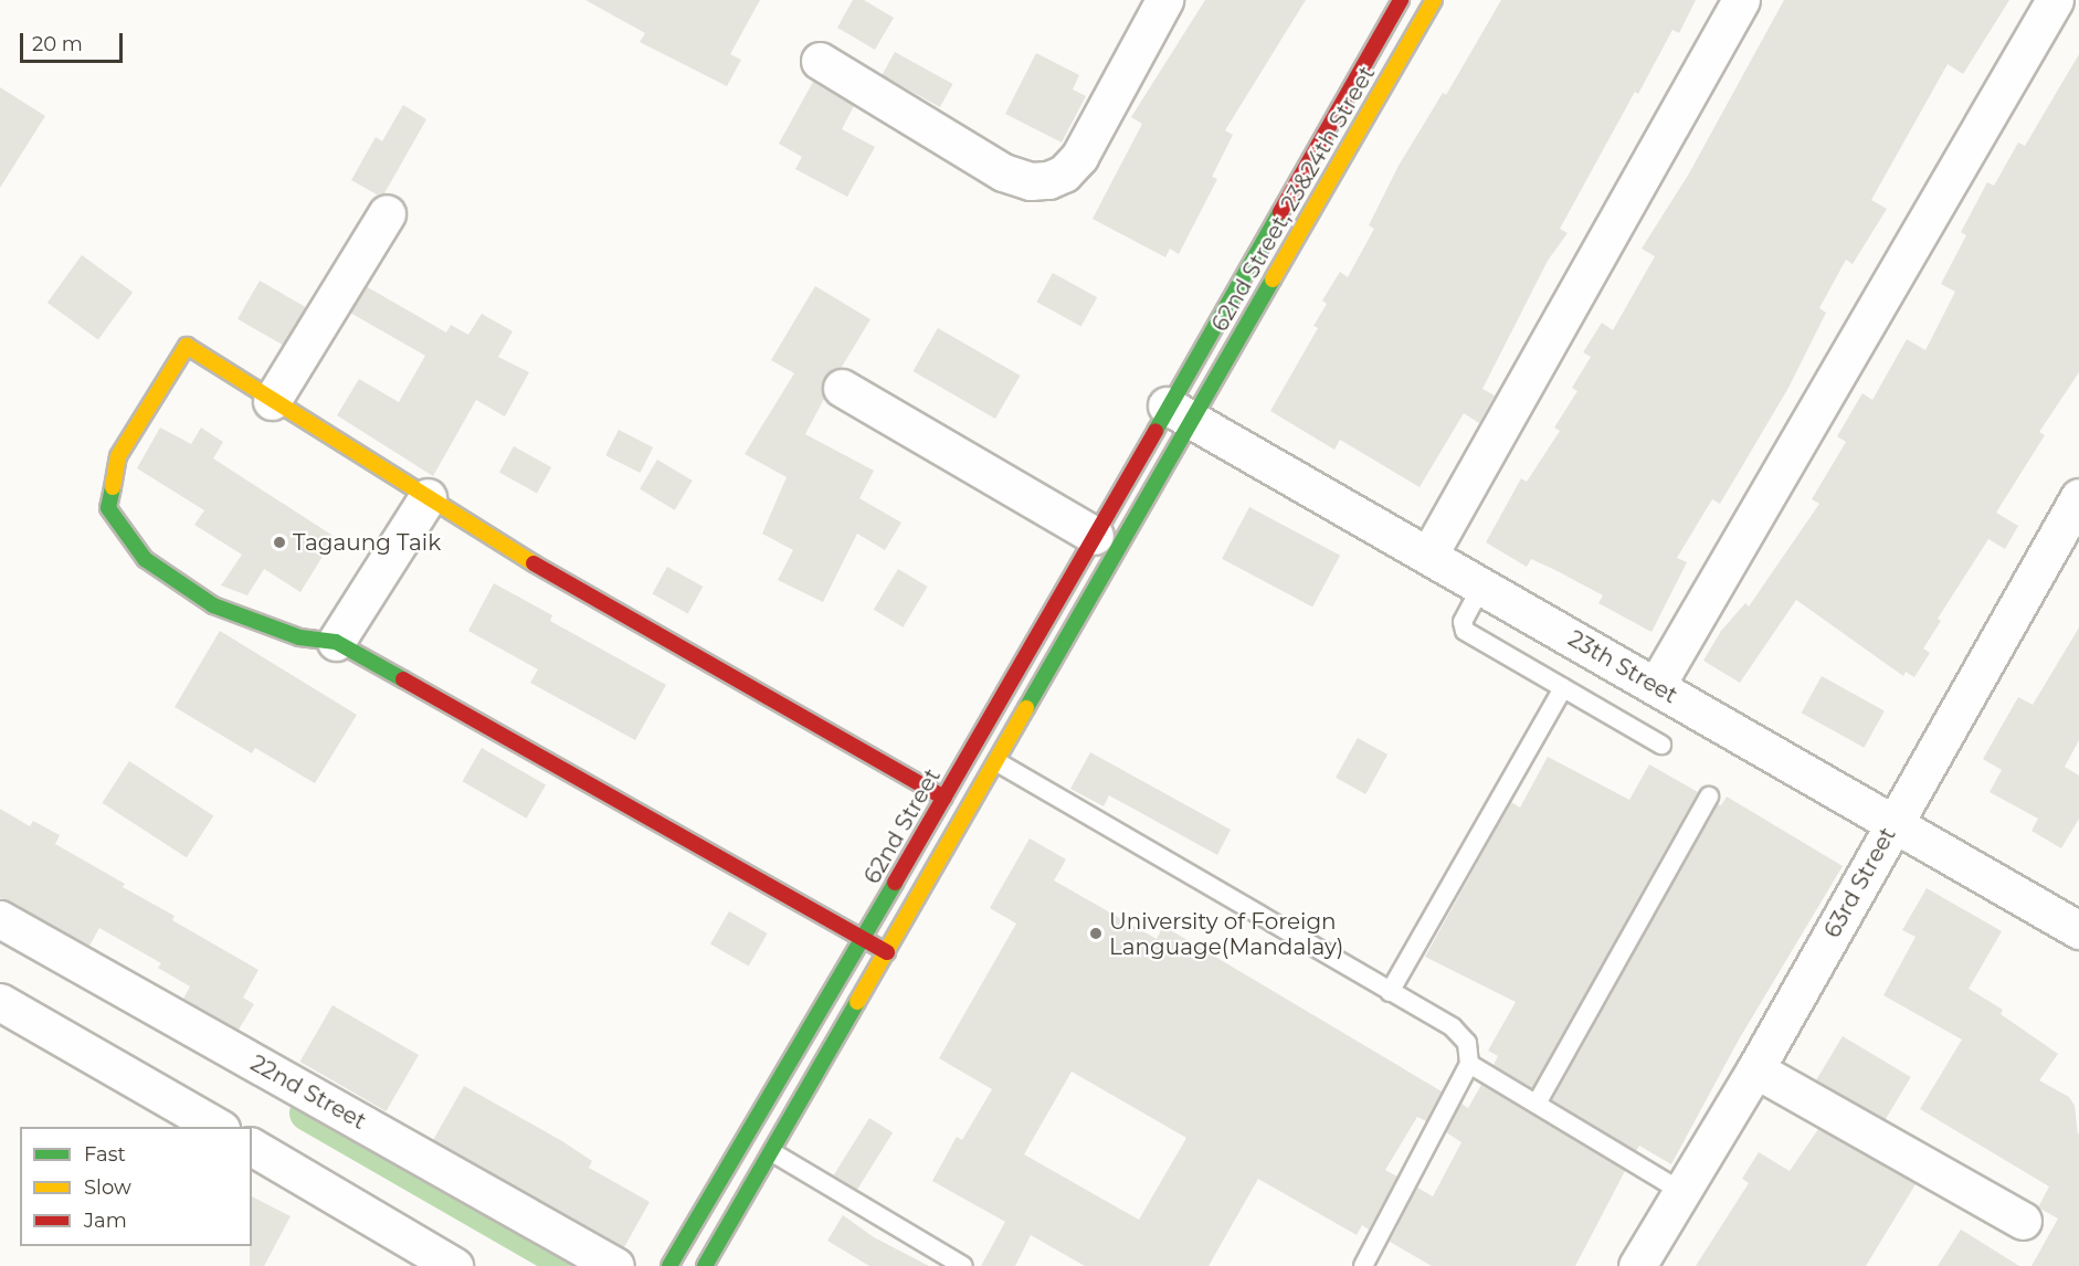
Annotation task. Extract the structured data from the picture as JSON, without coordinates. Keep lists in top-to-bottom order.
{
  "streets": {
    "main road": ["62nd Street, 23&24th Street", "62nd Street"],
    "street": ["23th Street", "63rd Street", "22nd Street"]
  },
  "crossings": [
    ["62nd Street, 23&24th Street", "23th Street"],
    ["62nd Street, 23&24th Street", "62nd Street"],
    ["23th Street", "62nd Street"],
    ["23th Street", "63rd Street"]
  ],
  "places": ["Tagaung Taik", "University of Foreign Language(Mandalay)"],
  "legend": ["Fast", "Slow", "Jam"],
  "scale_bar": "20 m"
}
